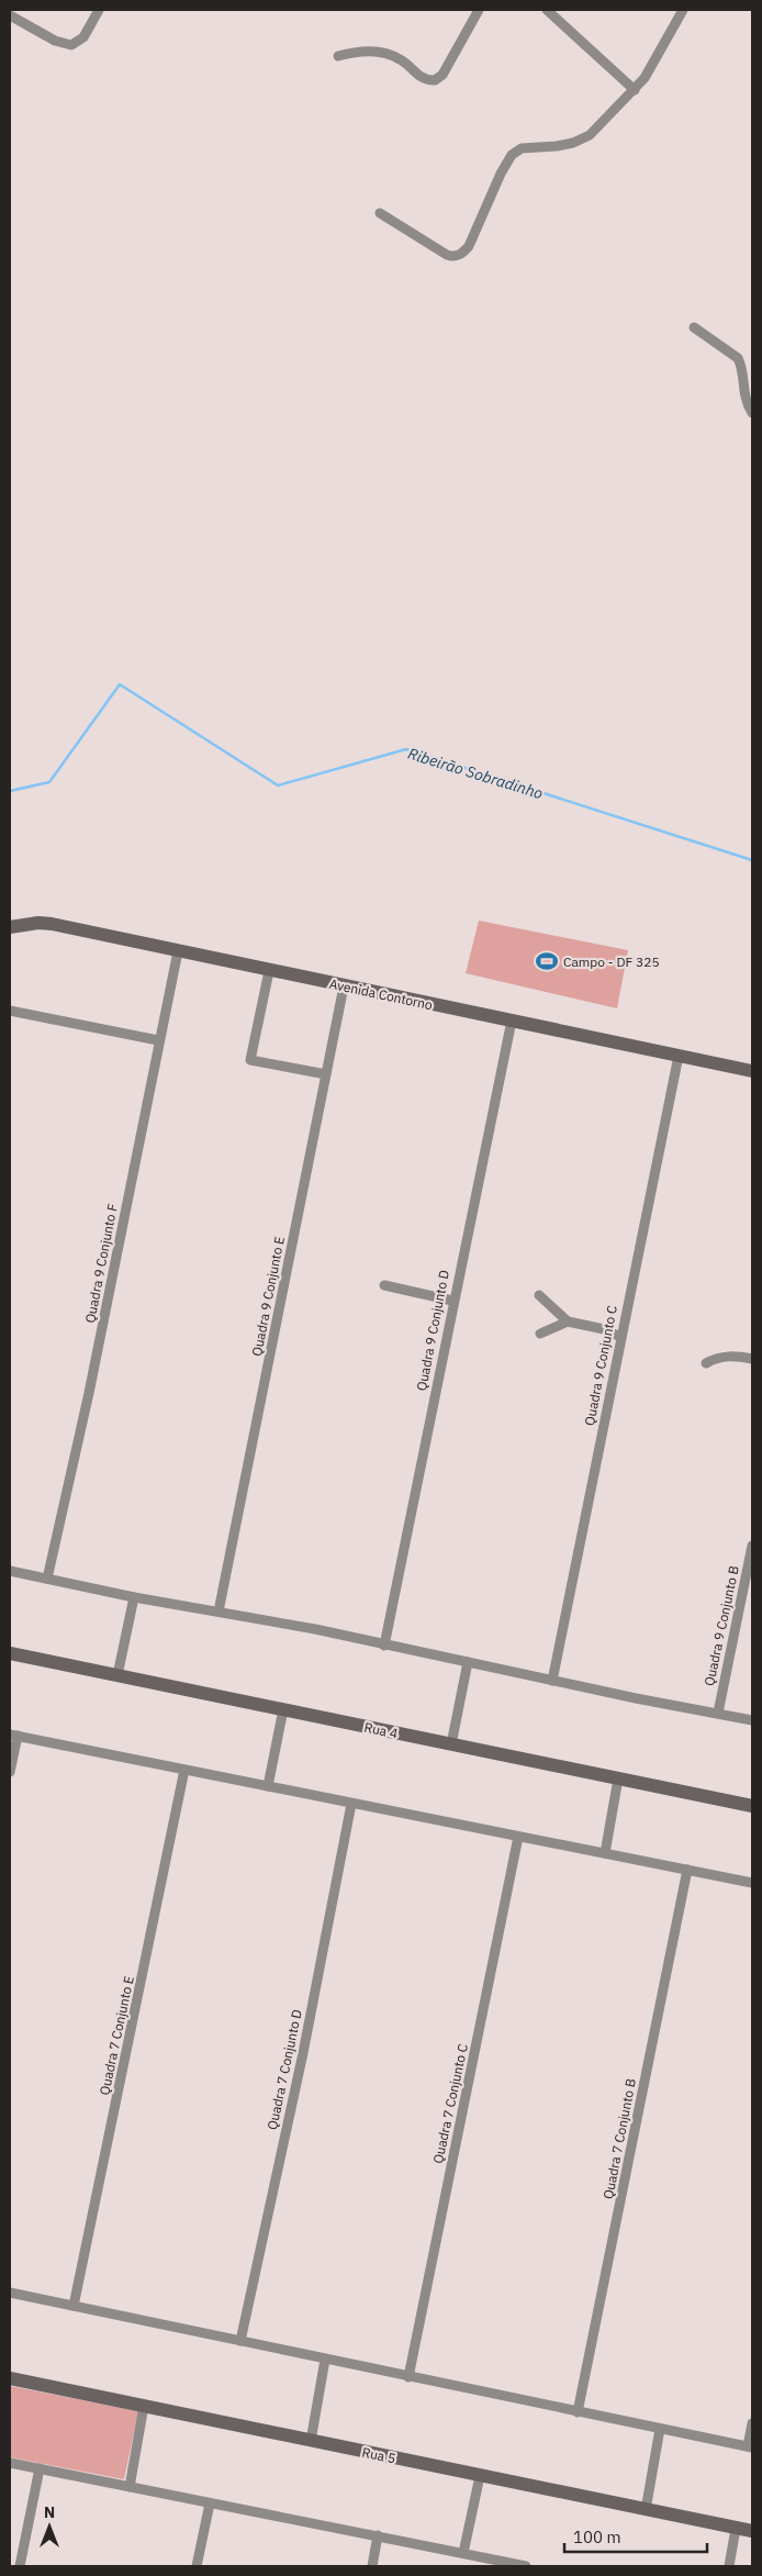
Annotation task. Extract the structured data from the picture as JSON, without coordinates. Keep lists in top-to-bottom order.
{
  "streets": {
    "street": [
      "Avenida Contorno",
      "Quadra 9 Conjunto F",
      "Quadra 9 Conjunto E",
      "Quadra 9 Conjunto D",
      "Quadra 9 Conjunto C",
      "Quadra 9 Conjunto B",
      "Rua 4",
      "Quadra 7 Conjunto E",
      "Quadra 7 Conjunto D",
      "Quadra 7 Conjunto C",
      "Quadra 7 Conjunto B",
      "Rua 5"
    ]
  },
  "crossings": [
    ["Avenida Contorno", "Quadra 9 Conjunto F"],
    ["Avenida Contorno", "Quadra 9 Conjunto E"],
    ["Avenida Contorno", "Quadra 9 Conjunto D"],
    ["Avenida Contorno", "Quadra 9 Conjunto C"]
  ],
  "water": ["Ribeirão Sobradinho"],
  "places": {
    "sports": ["Campo - DF 325"]
  },
  "scale_bar": "100 m",
  "north": "top"
}
